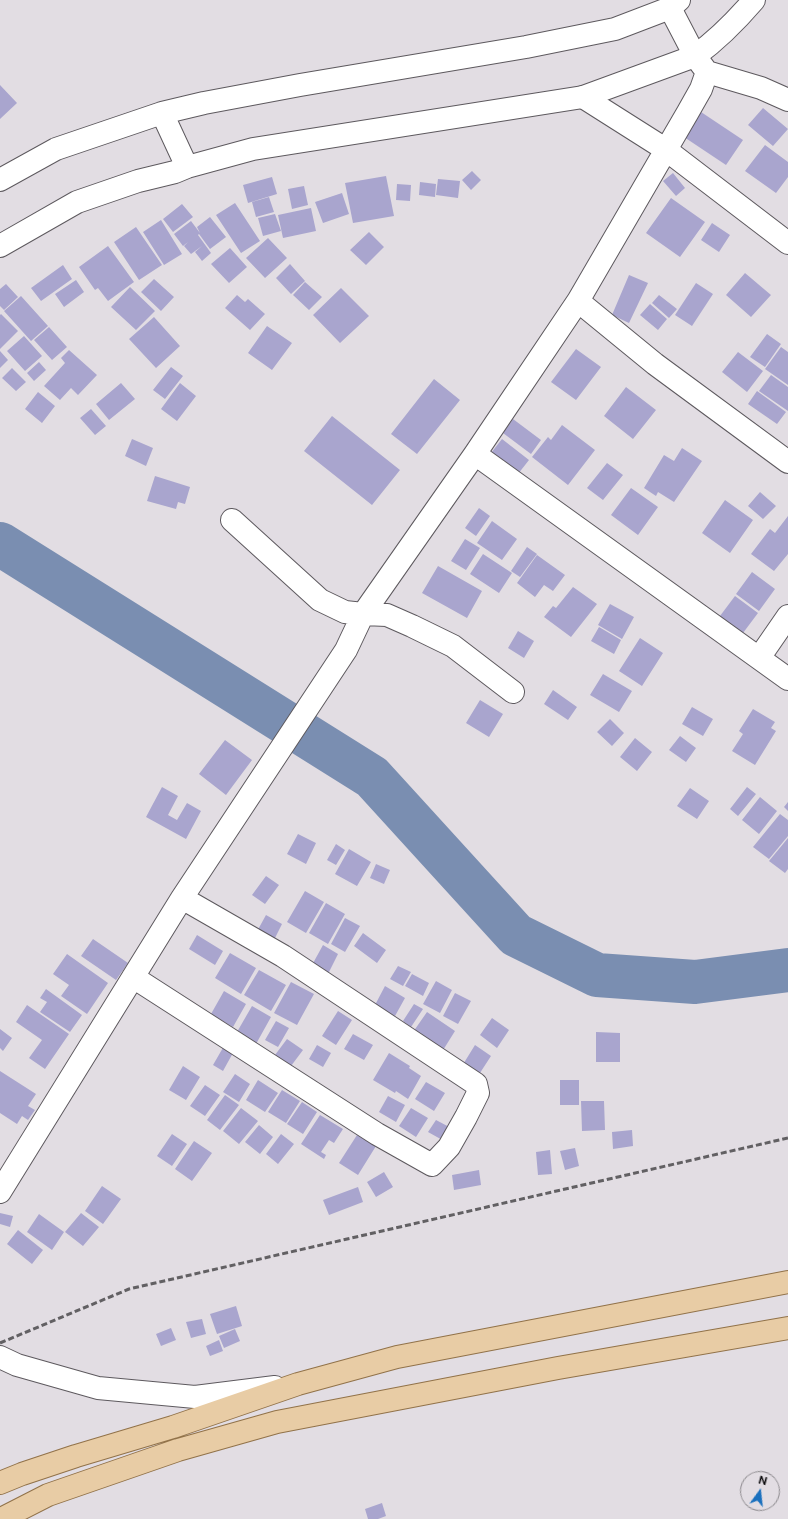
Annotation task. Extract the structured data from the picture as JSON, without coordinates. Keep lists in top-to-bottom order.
{
  "north": "top"
}
